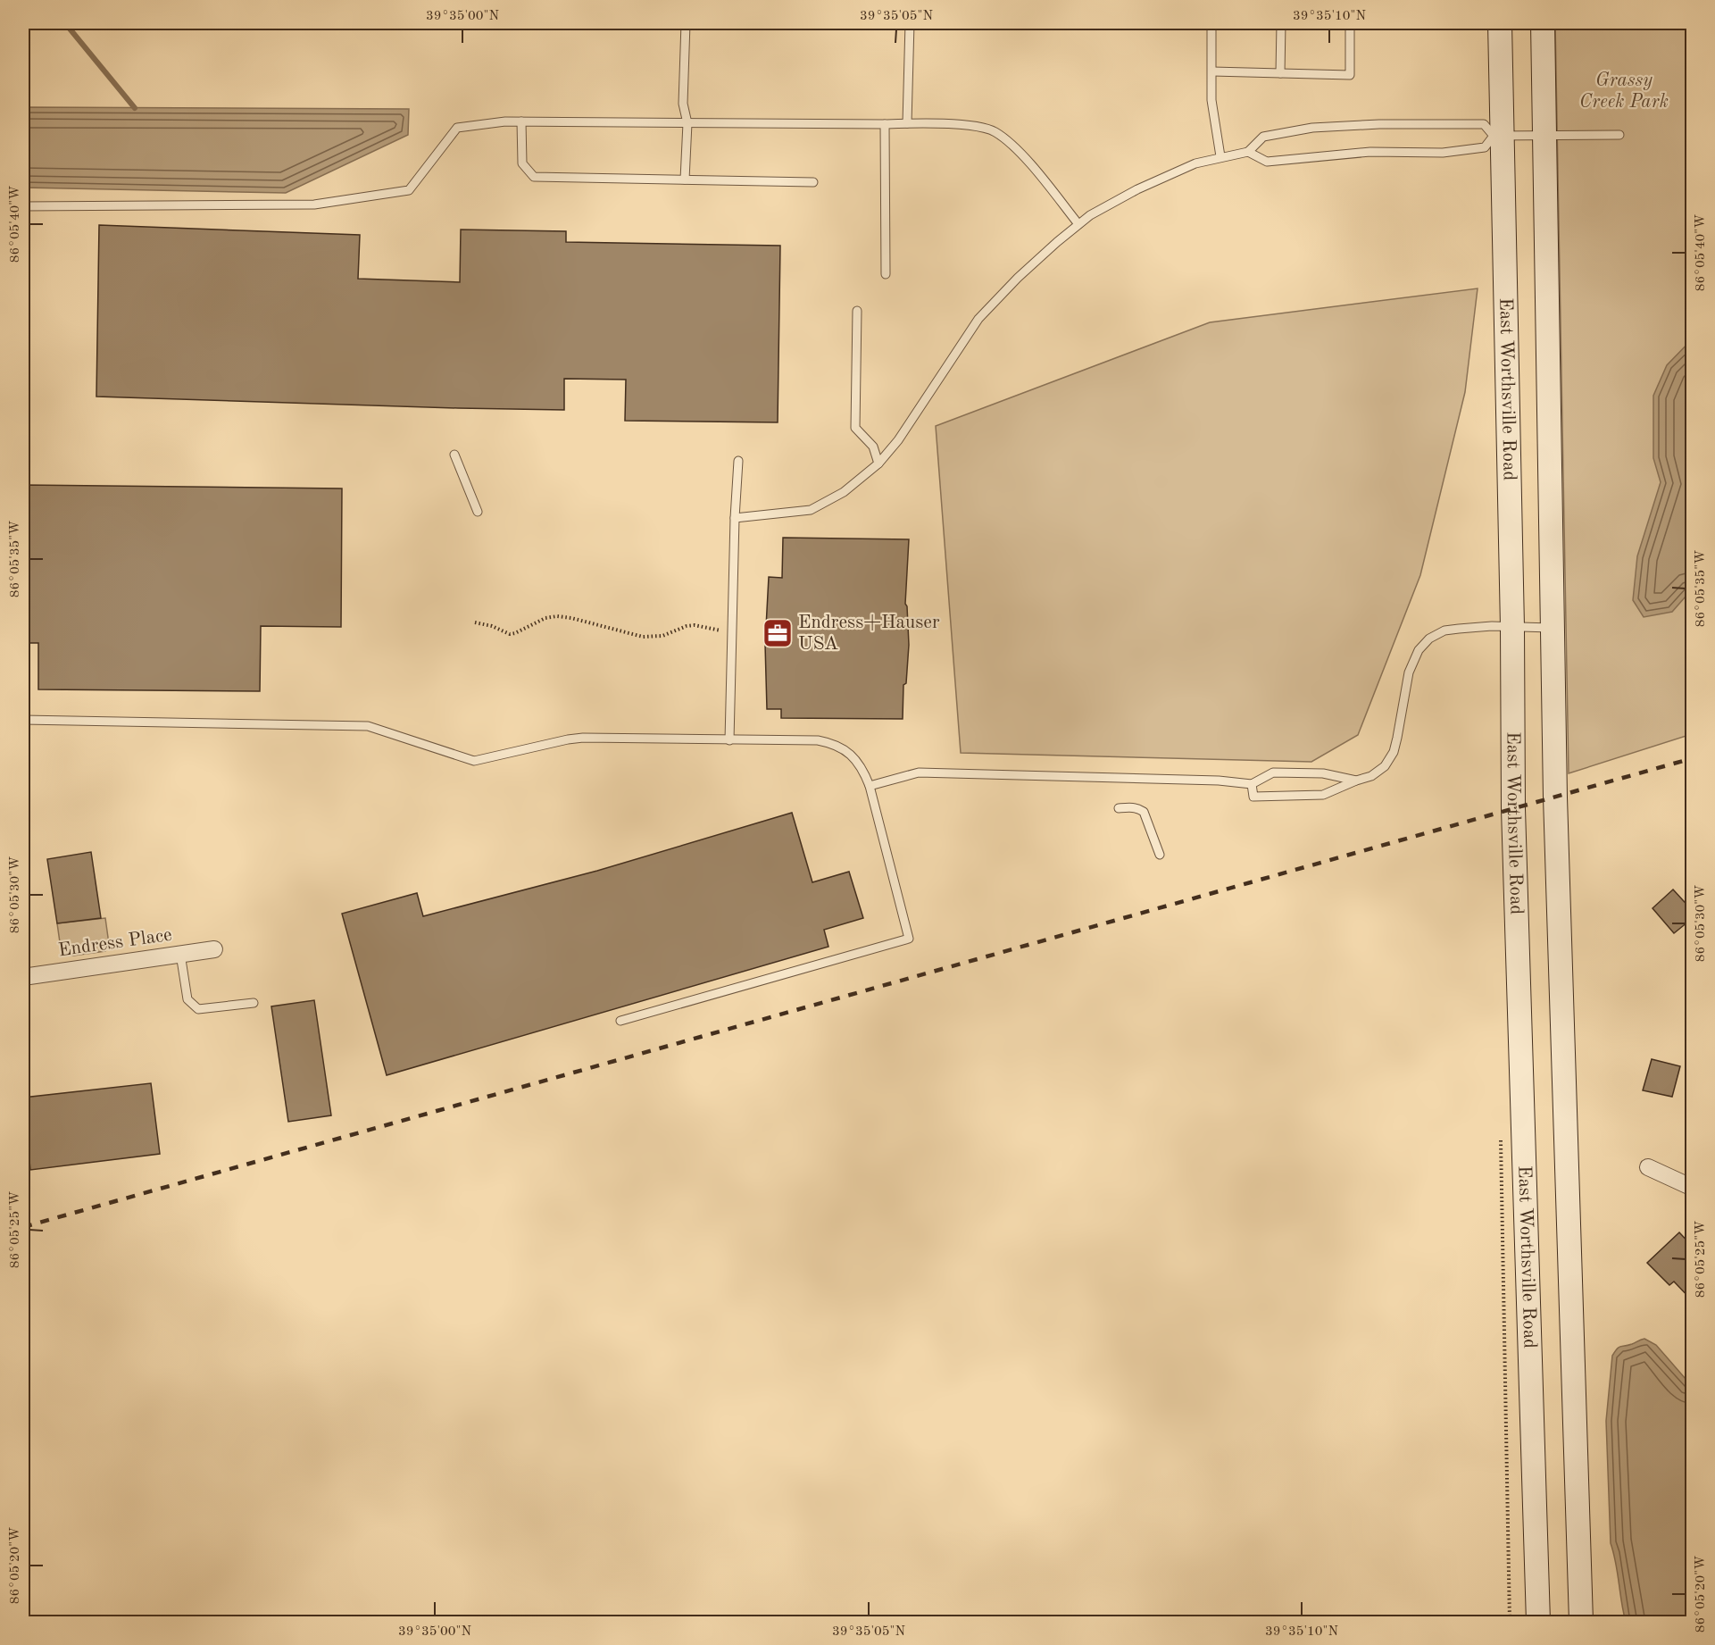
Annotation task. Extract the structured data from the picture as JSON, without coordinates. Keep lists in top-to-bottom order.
{
  "streets": {
    "main road": ["East Worthsville Road"],
    "street": ["Endress Place"]
  },
  "parks": ["Grassy Creek Park"],
  "places": {
    "office": ["Endress+Hauser USA"]
  },
  "coordinates": [
    "39°35'00\"N",
    "39°35'05\"N",
    "39°35'10\"N",
    "86°05'40\"W",
    "86°05'35\"W",
    "86°05'30\"W",
    "86°05'25\"W",
    "86°05'20\"W"
  ]
}
